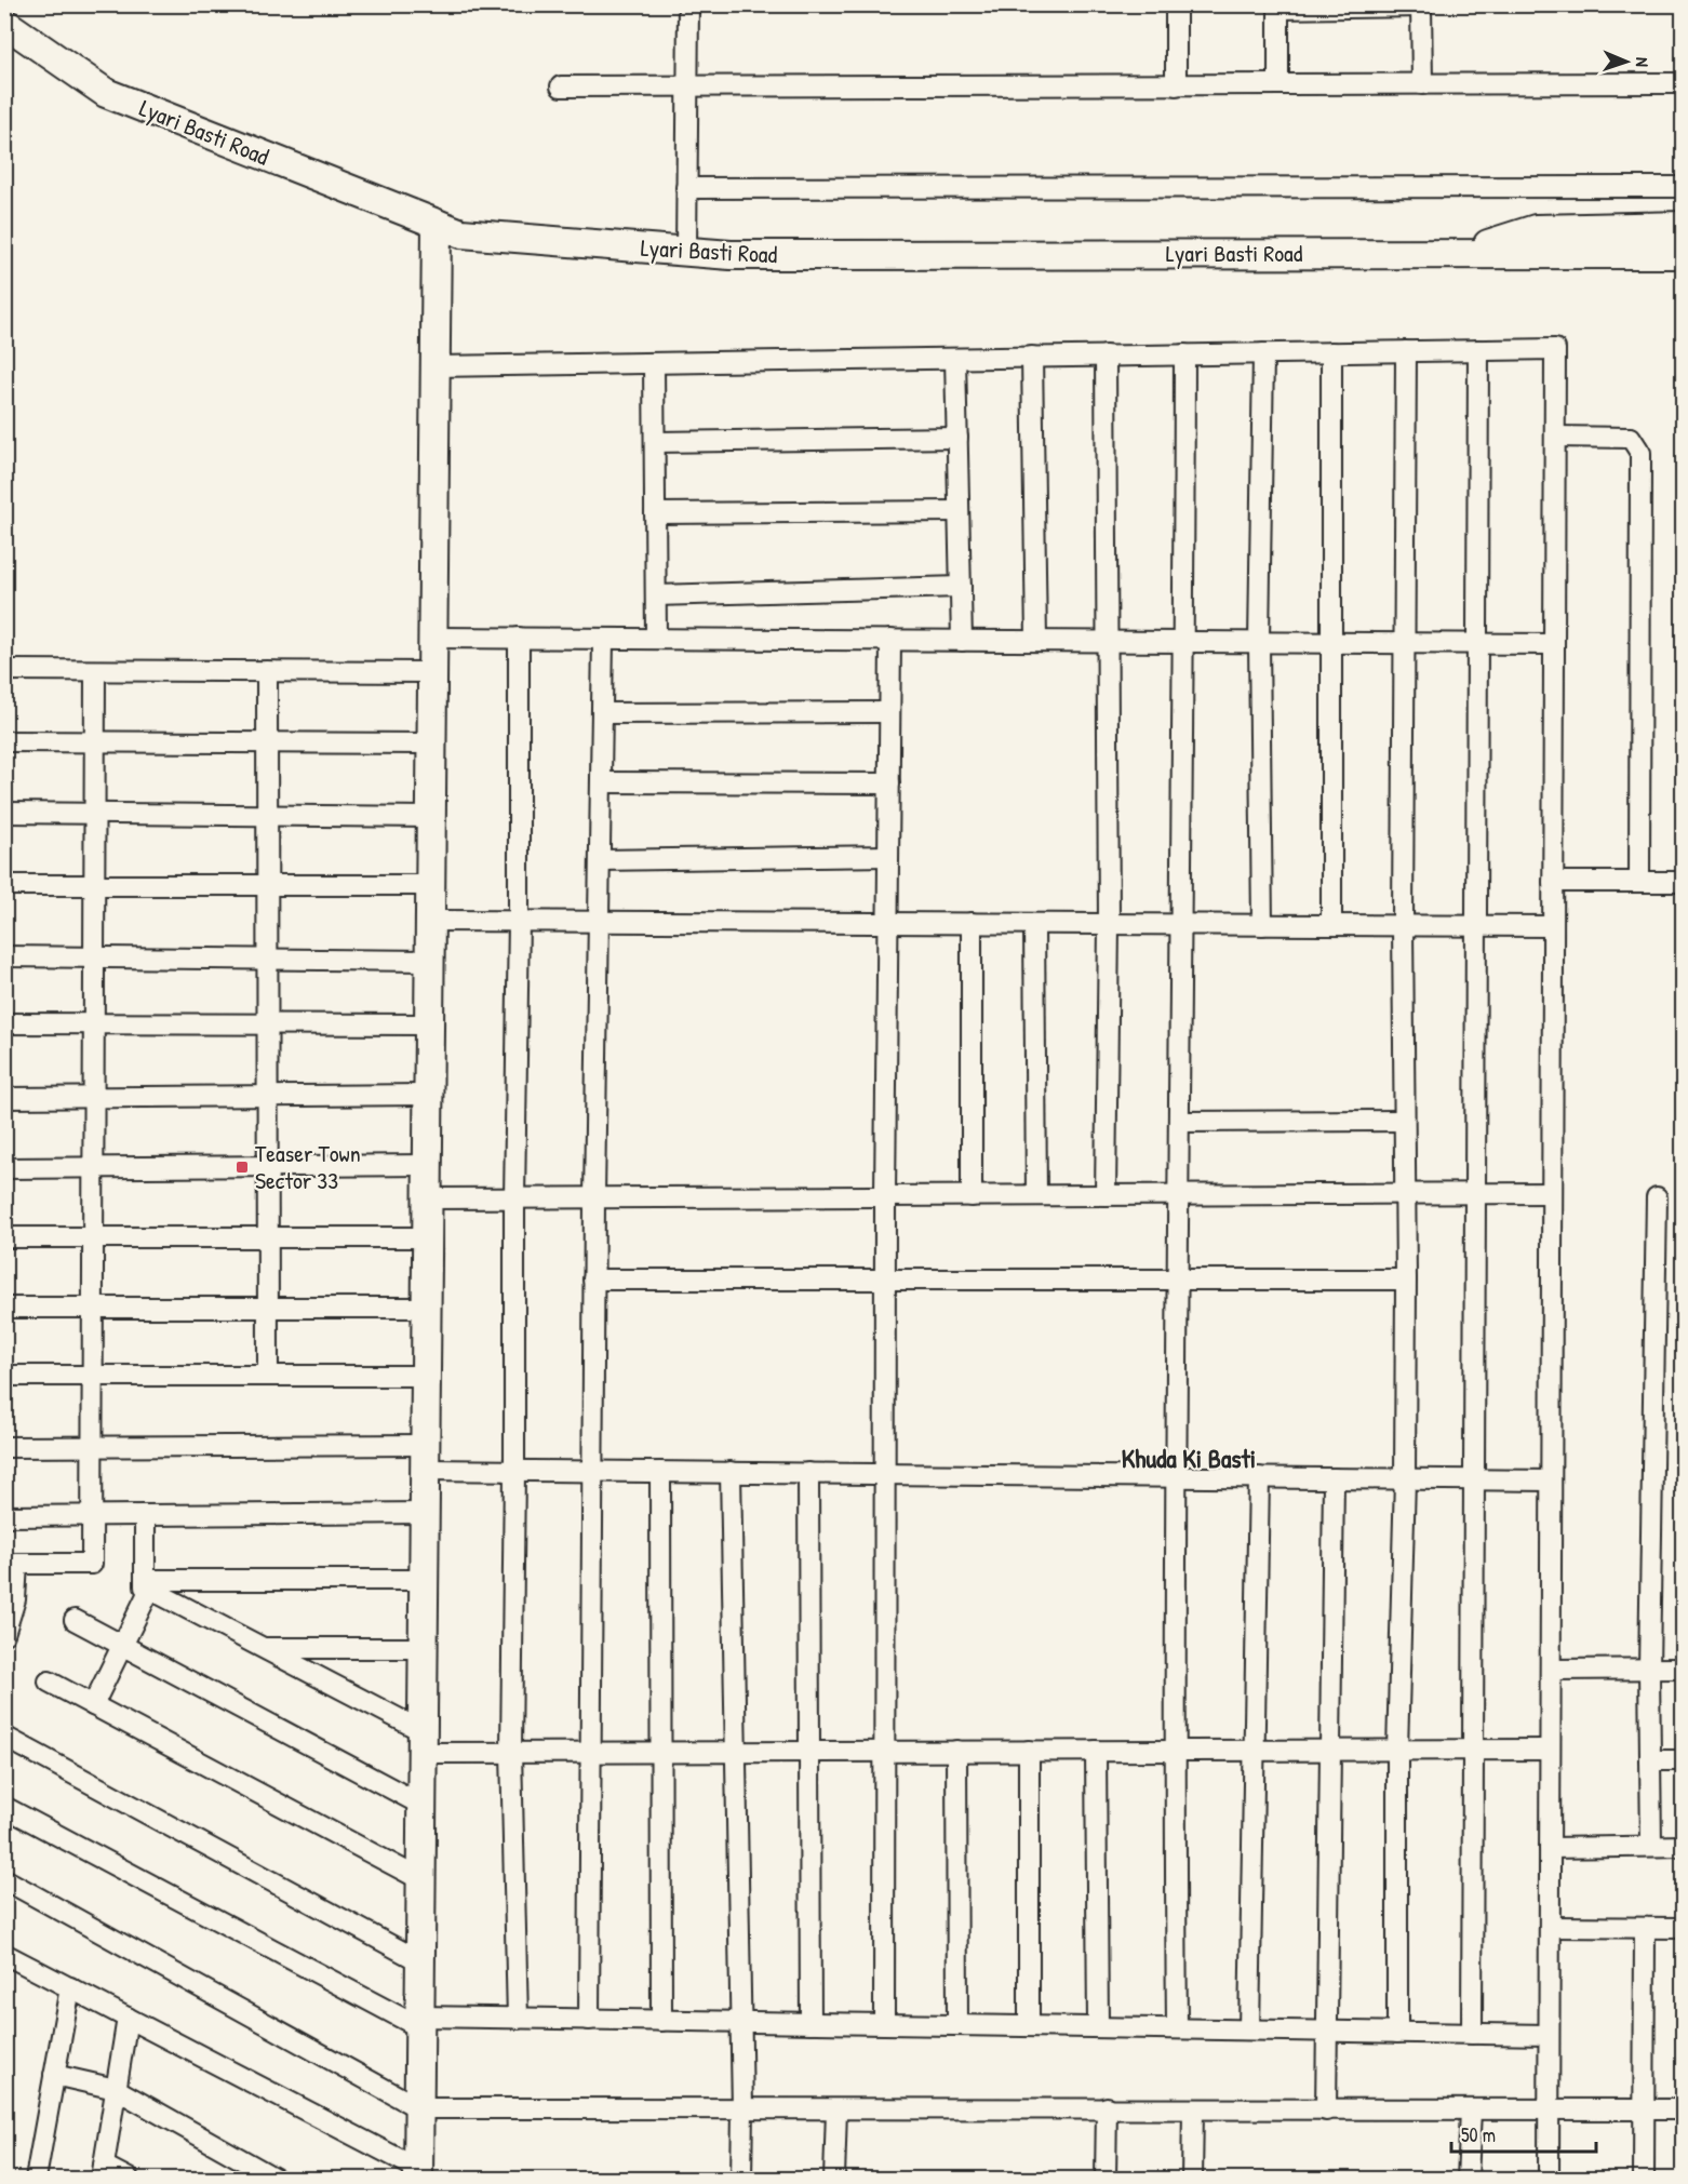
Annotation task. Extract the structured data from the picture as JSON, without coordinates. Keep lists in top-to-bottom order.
{
  "streets": {
    "main road": ["Lyari Basti Road"]
  },
  "districts": ["Khuda Ki Basti"],
  "places": {
    "transit": ["Teaser Town Sector 33"]
  },
  "scale_bar": "50 m",
  "north": "right"
}
